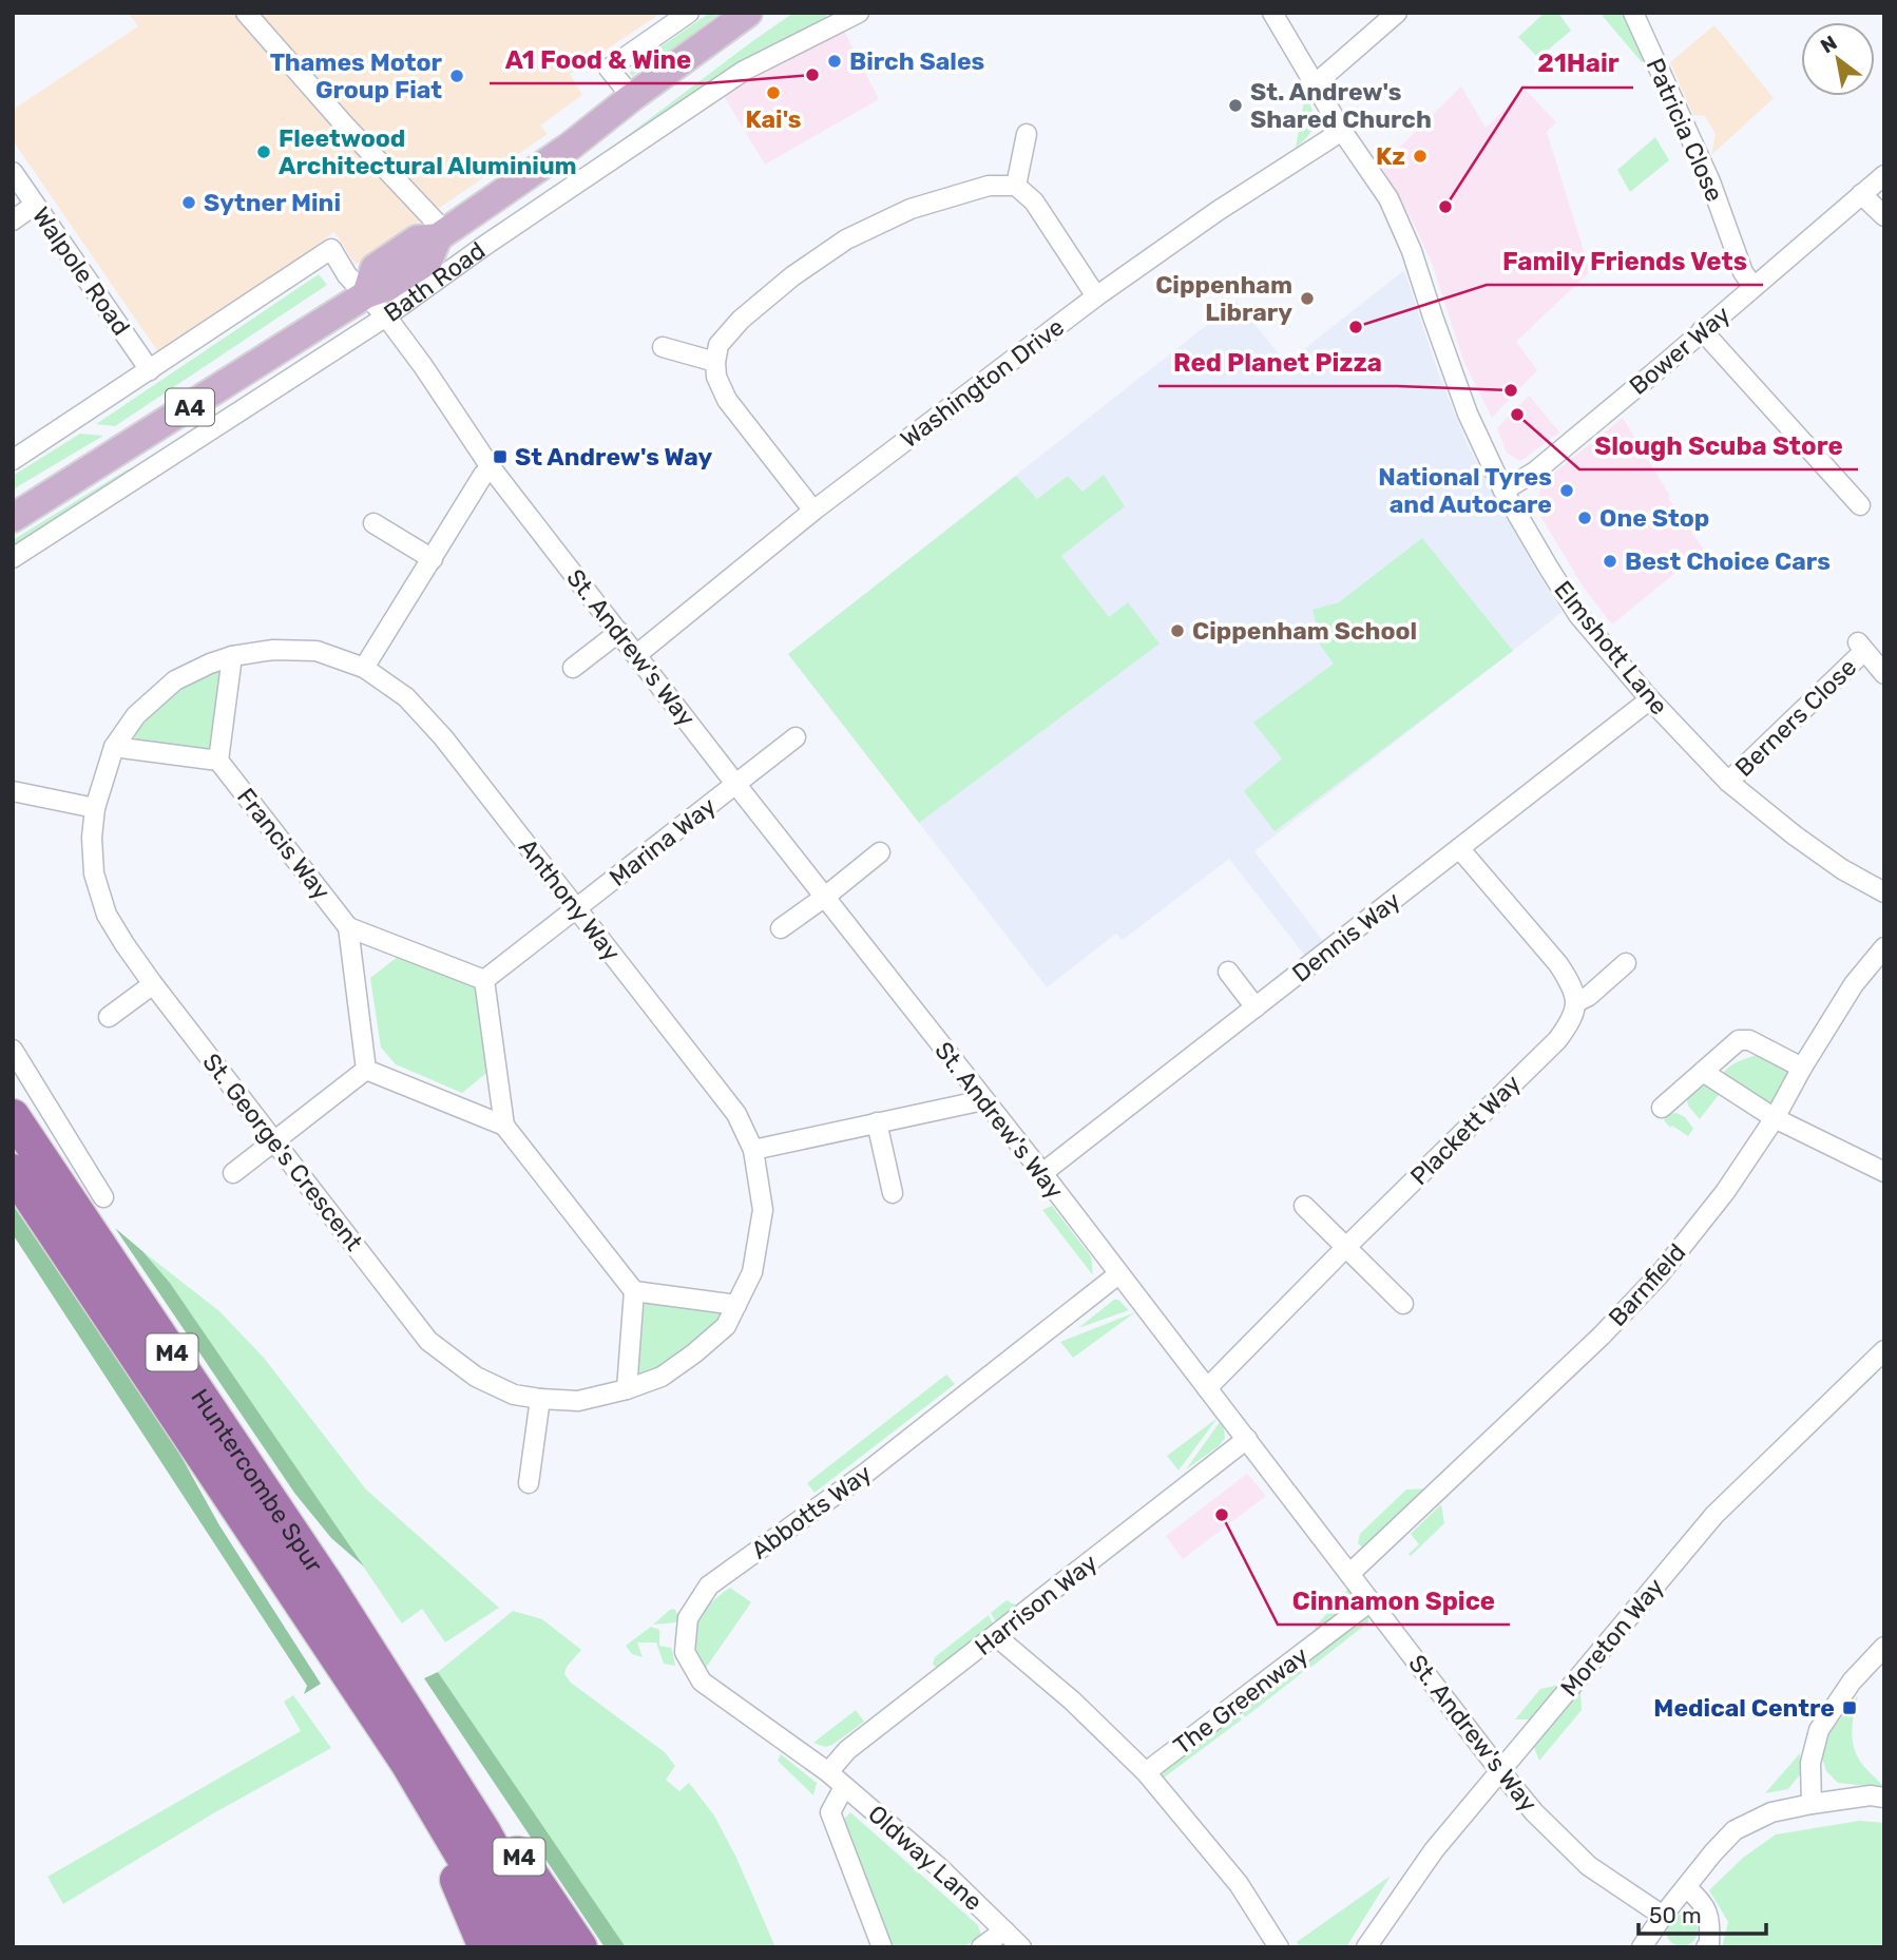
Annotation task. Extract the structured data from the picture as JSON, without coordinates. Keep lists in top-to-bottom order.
{
  "streets": {
    "highway": ["M4", "Huntercombe Spur"],
    "main road": ["Bath Road", "A4"],
    "street": [
      "Patricia Close",
      "Walpole Road",
      "Bower Way",
      "Washington Drive",
      "St. Andrew's Way",
      "Elmshott Lane",
      "Berners Close",
      "Marina Way",
      "Francis Way",
      "Anthony Way",
      "Dennis Way",
      "Plackett Way",
      "St. George's Crescent",
      "Barnfield",
      "Abbotts Way",
      "Harrison Way",
      "Moreton Way",
      "The Greenway",
      "Oldway Lane"
    ]
  },
  "crossings": [
    ["Patricia Close", "Bower Way"],
    ["Walpole Road", "St. Andrew's Way"],
    ["Bath Road", "St. Andrew's Way"],
    ["Bower Way", "Elmshott Lane"],
    ["Washington Drive", "St. Andrew's Way"],
    ["Washington Drive", "Elmshott Lane"],
    ["St. Andrew's Way", "Marina Way"],
    ["St. Andrew's Way", "Dennis Way"],
    ["St. Andrew's Way", "Plackett Way"],
    ["St. Andrew's Way", "Barnfield"],
    ["St. Andrew's Way", "Abbotts Way"],
    ["St. Andrew's Way", "Harrison Way"],
    ["St. Andrew's Way", "Moreton Way"],
    ["St. Andrew's Way", "The Greenway"],
    ["Elmshott Lane", "Berners Close"],
    ["Elmshott Lane", "Dennis Way"],
    ["Marina Way", "Anthony Way"],
    ["Anthony Way", "St. George's Crescent"],
    ["M4", "Huntercombe Spur"],
    ["Abbotts Way", "Harrison Way"],
    ["Abbotts Way", "Oldway Lane"],
    ["Harrison Way", "Oldway Lane"]
  ],
  "places": {
    "other": [
      "Birch Sales",
      "A1 Food & Wine",
      "Thames Motor Group Fiat",
      "Kai's",
      "St. Andrew's Shared Church",
      "Fleetwood Architectural Aluminium",
      "Kz",
      "Sytner Mini",
      "21Hair",
      "Cippenham Library",
      "Family Friends Vets",
      "Red Planet Pizza",
      "Slough Scuba Store",
      "National Tyres and Autocare",
      "One Stop",
      "Best Choice Cars",
      "Cippenham School",
      "Cinnamon Spice"
    ],
    "transit": ["St Andrew's Way", "Medical Centre"]
  },
  "scale_bar": "50 m",
  "north": "top left"
}
